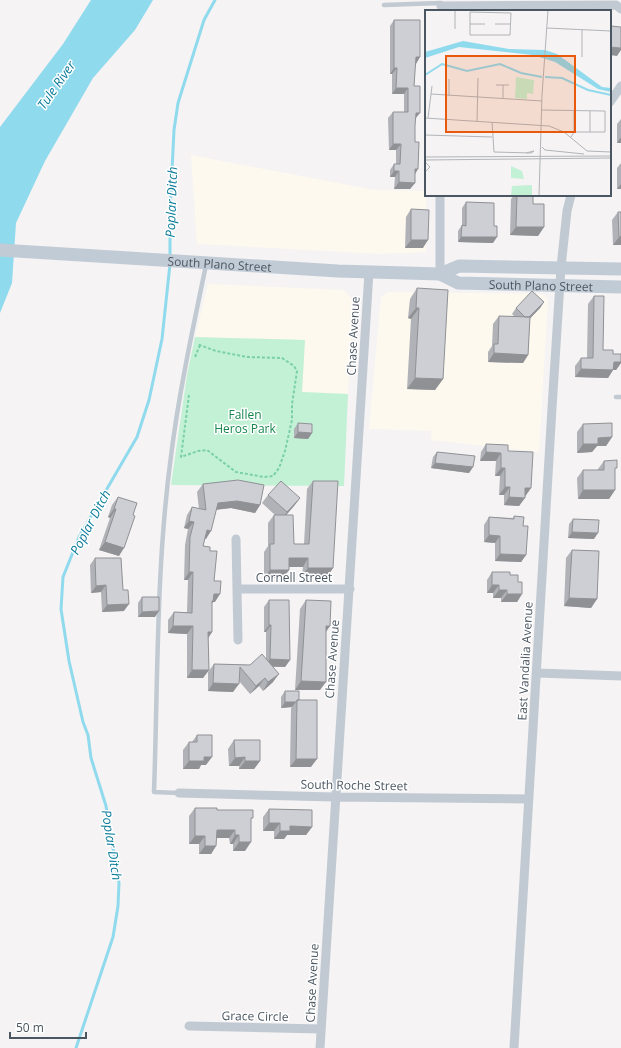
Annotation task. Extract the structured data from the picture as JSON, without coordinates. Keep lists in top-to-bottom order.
{
  "streets": {
    "main road": ["South Plano Street"],
    "street": [
      "Chase Avenue",
      "Cornell Street",
      "East Vandalia Avenue",
      "South Roche Street",
      "Grace Circle"
    ]
  },
  "crossings": [
    ["South Plano Street", "Chase Avenue"],
    ["South Plano Street", "East Vandalia Avenue"],
    ["Chase Avenue", "Cornell Street"],
    ["Chase Avenue", "South Roche Street"],
    ["Chase Avenue", "Grace Circle"],
    ["East Vandalia Avenue", "South Roche Street"]
  ],
  "water": ["Tule River", "Poplar Ditch"],
  "parks": ["Fallen Heros Park"],
  "scale_bar": "50 m"
}
